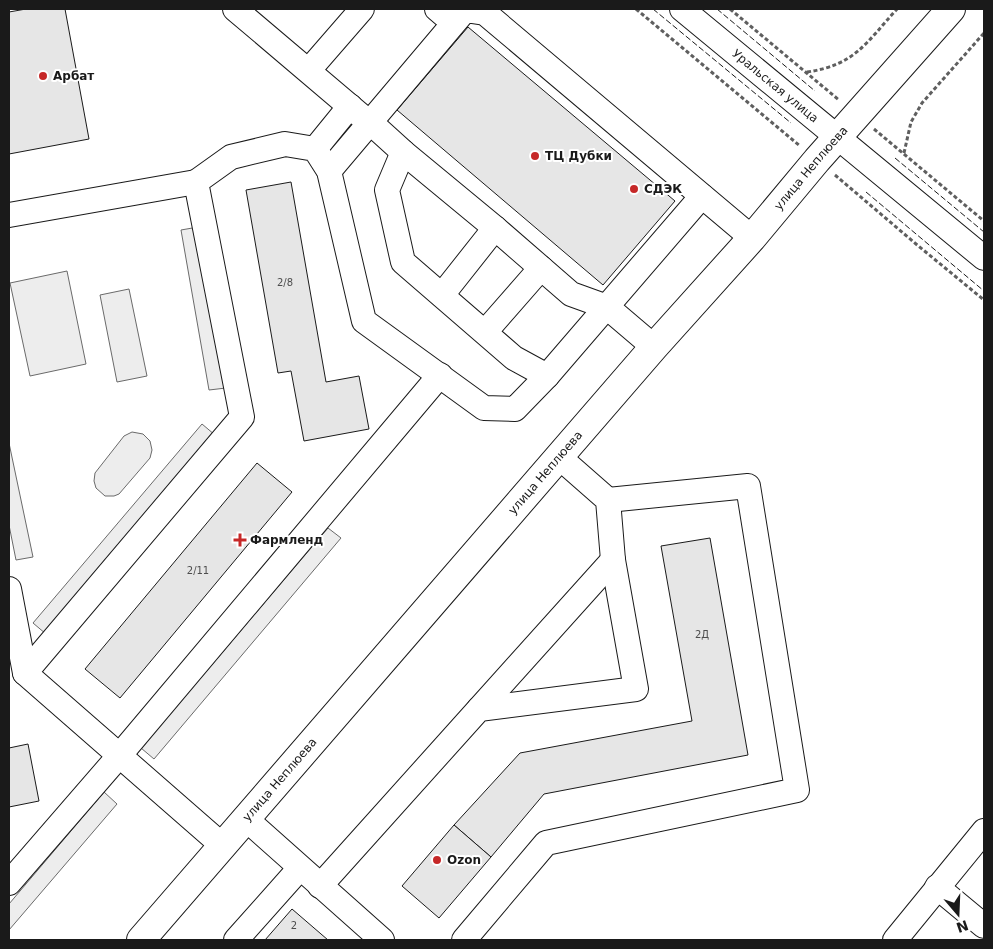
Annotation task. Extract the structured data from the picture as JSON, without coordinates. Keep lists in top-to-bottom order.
{
  "streets": {
    "main road": ["улица Неплюева"],
    "street": ["Уральская улица"]
  },
  "crossings": [
    ["Уральская улица", "улица Неплюева"]
  ],
  "places": {
    "other": [
      "Арбат",
      "ТЦ Дубки",
      "СДЭК",
      "Ozon"
    ],
    "health": ["Фармленд"]
  },
  "house_numbers": [
    "2/8",
    "2/11",
    "2Д",
    "2"
  ],
  "north": "bottom"
}
